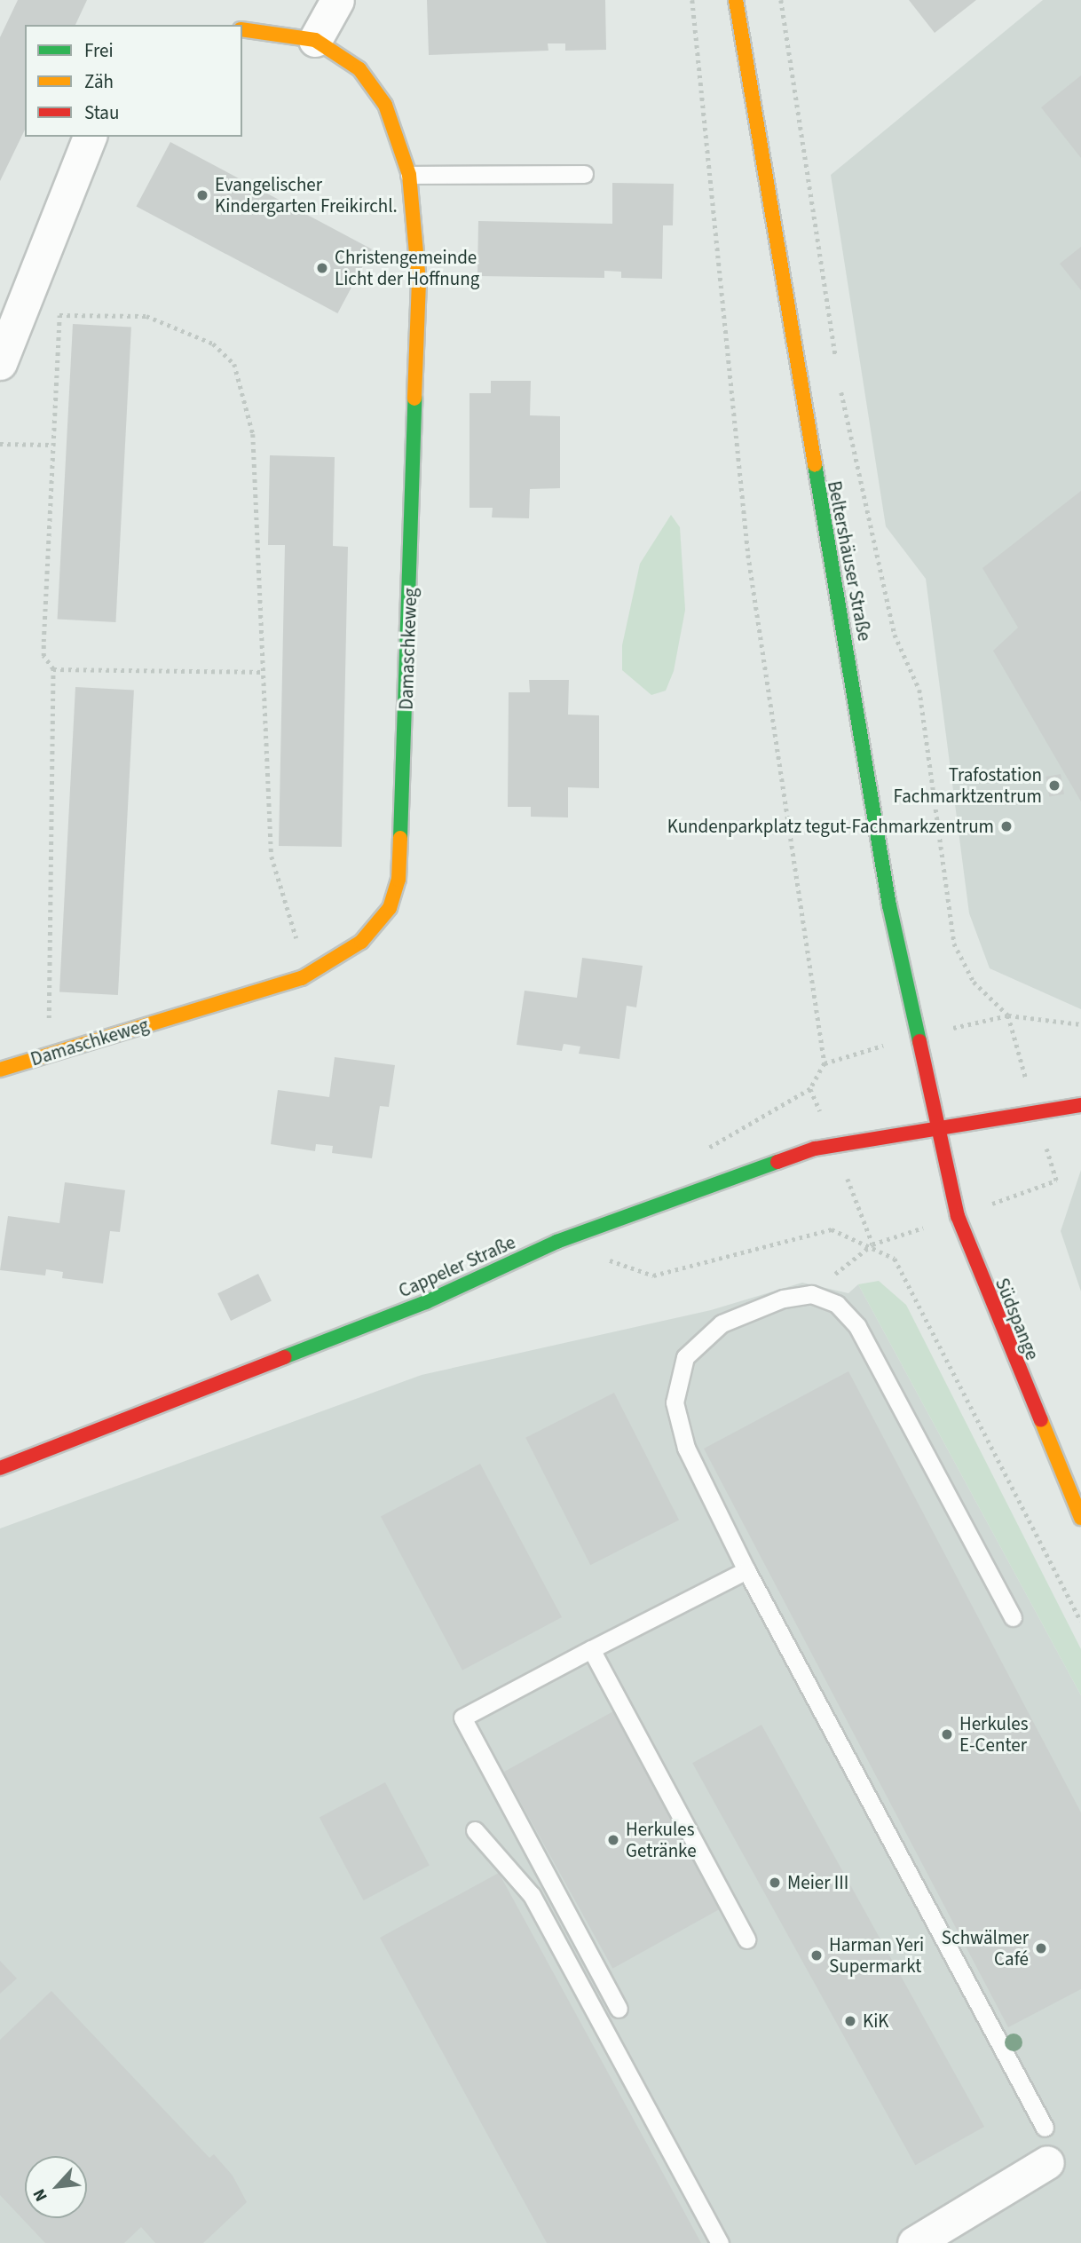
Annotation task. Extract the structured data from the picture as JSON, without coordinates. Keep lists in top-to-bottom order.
{
  "streets": {
    "main road": [
      "Beltershäuser Straße",
      "Damaschkeweg",
      "Cappeler Straße",
      "Südspange"
    ]
  },
  "crossings": [
    ["Beltershäuser Straße", "Cappeler Straße"],
    ["Beltershäuser Straße", "Südspange"],
    ["Cappeler Straße", "Südspange"]
  ],
  "places": [
    "Evangelischer Kindergarten Freikirchl.",
    "Christengemeinde Licht der Hoffnung",
    "Trafostation Fachmarktzentrum",
    "Kundenparkplatz tegut-Fachmarkzentrum",
    "Herkules E-Center",
    "Herkules Getränke",
    "Meier III",
    "Schwälmer Café",
    "Harman Yeri Supermarkt",
    "KiK"
  ],
  "legend": ["Frei", "Zäh", "Stau"],
  "north": "bottom left"
}
